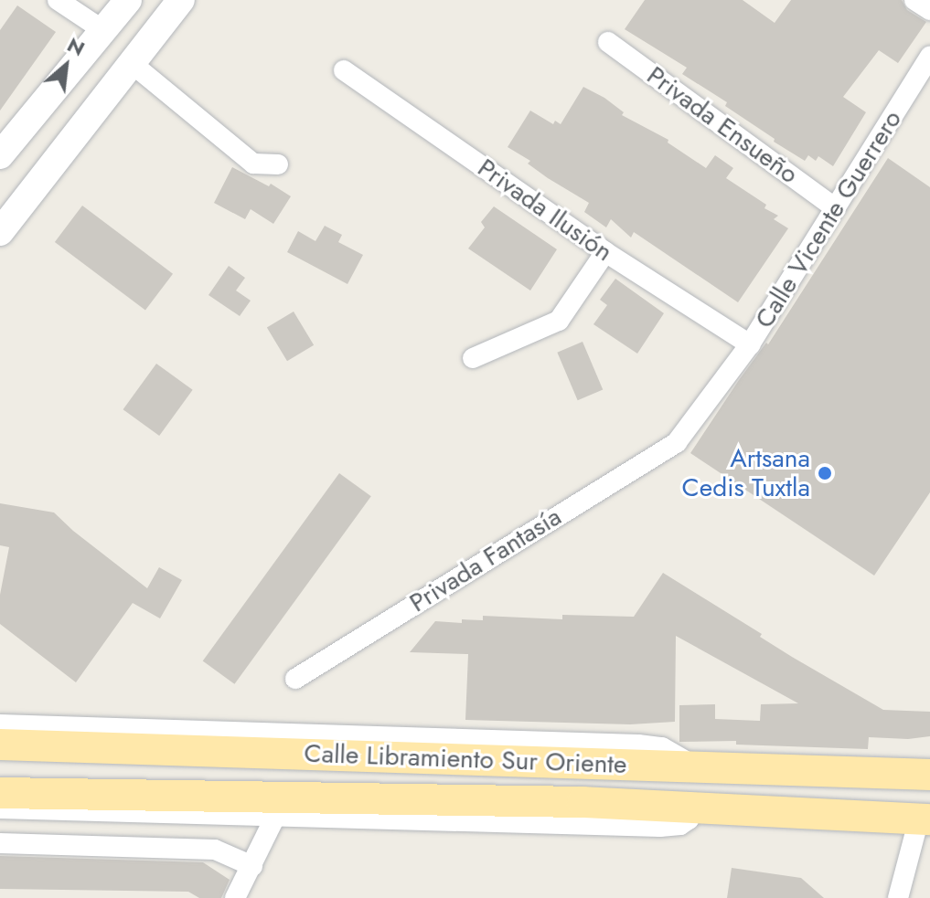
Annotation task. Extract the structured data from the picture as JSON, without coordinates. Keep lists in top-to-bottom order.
{
  "streets": {
    "main road": ["Calle Libramiento Sur Oriente"],
    "street": [
      "Privada Ensueño",
      "Privada Ilusión",
      "Calle Vicente Guerrero",
      "Privada Fantasía"
    ]
  },
  "crossings": [
    ["Privada Ensueño", "Calle Vicente Guerrero"],
    ["Privada Ilusión", "Calle Vicente Guerrero"],
    ["Calle Vicente Guerrero", "Privada Fantasía"]
  ],
  "places": ["Artsana Cedis Tuxtla"],
  "north": "top right"
}
